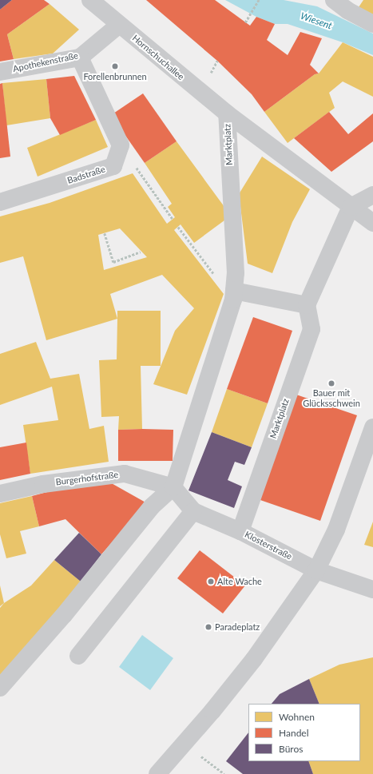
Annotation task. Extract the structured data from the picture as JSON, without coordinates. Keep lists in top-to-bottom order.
{
  "streets": {
    "street": [
      "Hornschuchallee",
      "Apothekenstraße",
      "Marktplatz",
      "Badstraße",
      "Burgerhofstraße",
      "Klosterstraße"
    ]
  },
  "crossings": [
    ["Hornschuchallee", "Apothekenstraße"],
    ["Hornschuchallee", "Marktplatz"],
    ["Marktplatz", "Burgerhofstraße"],
    ["Marktplatz", "Klosterstraße"],
    ["Burgerhofstraße", "Klosterstraße"]
  ],
  "water": ["Wiesent"],
  "places": [
    "Forellenbrunnen",
    "Bauer mit Glücksschwein",
    "Alte Wache",
    "Paradeplatz"
  ],
  "legend": ["Wohnen", "Handel", "Büros"]
}
